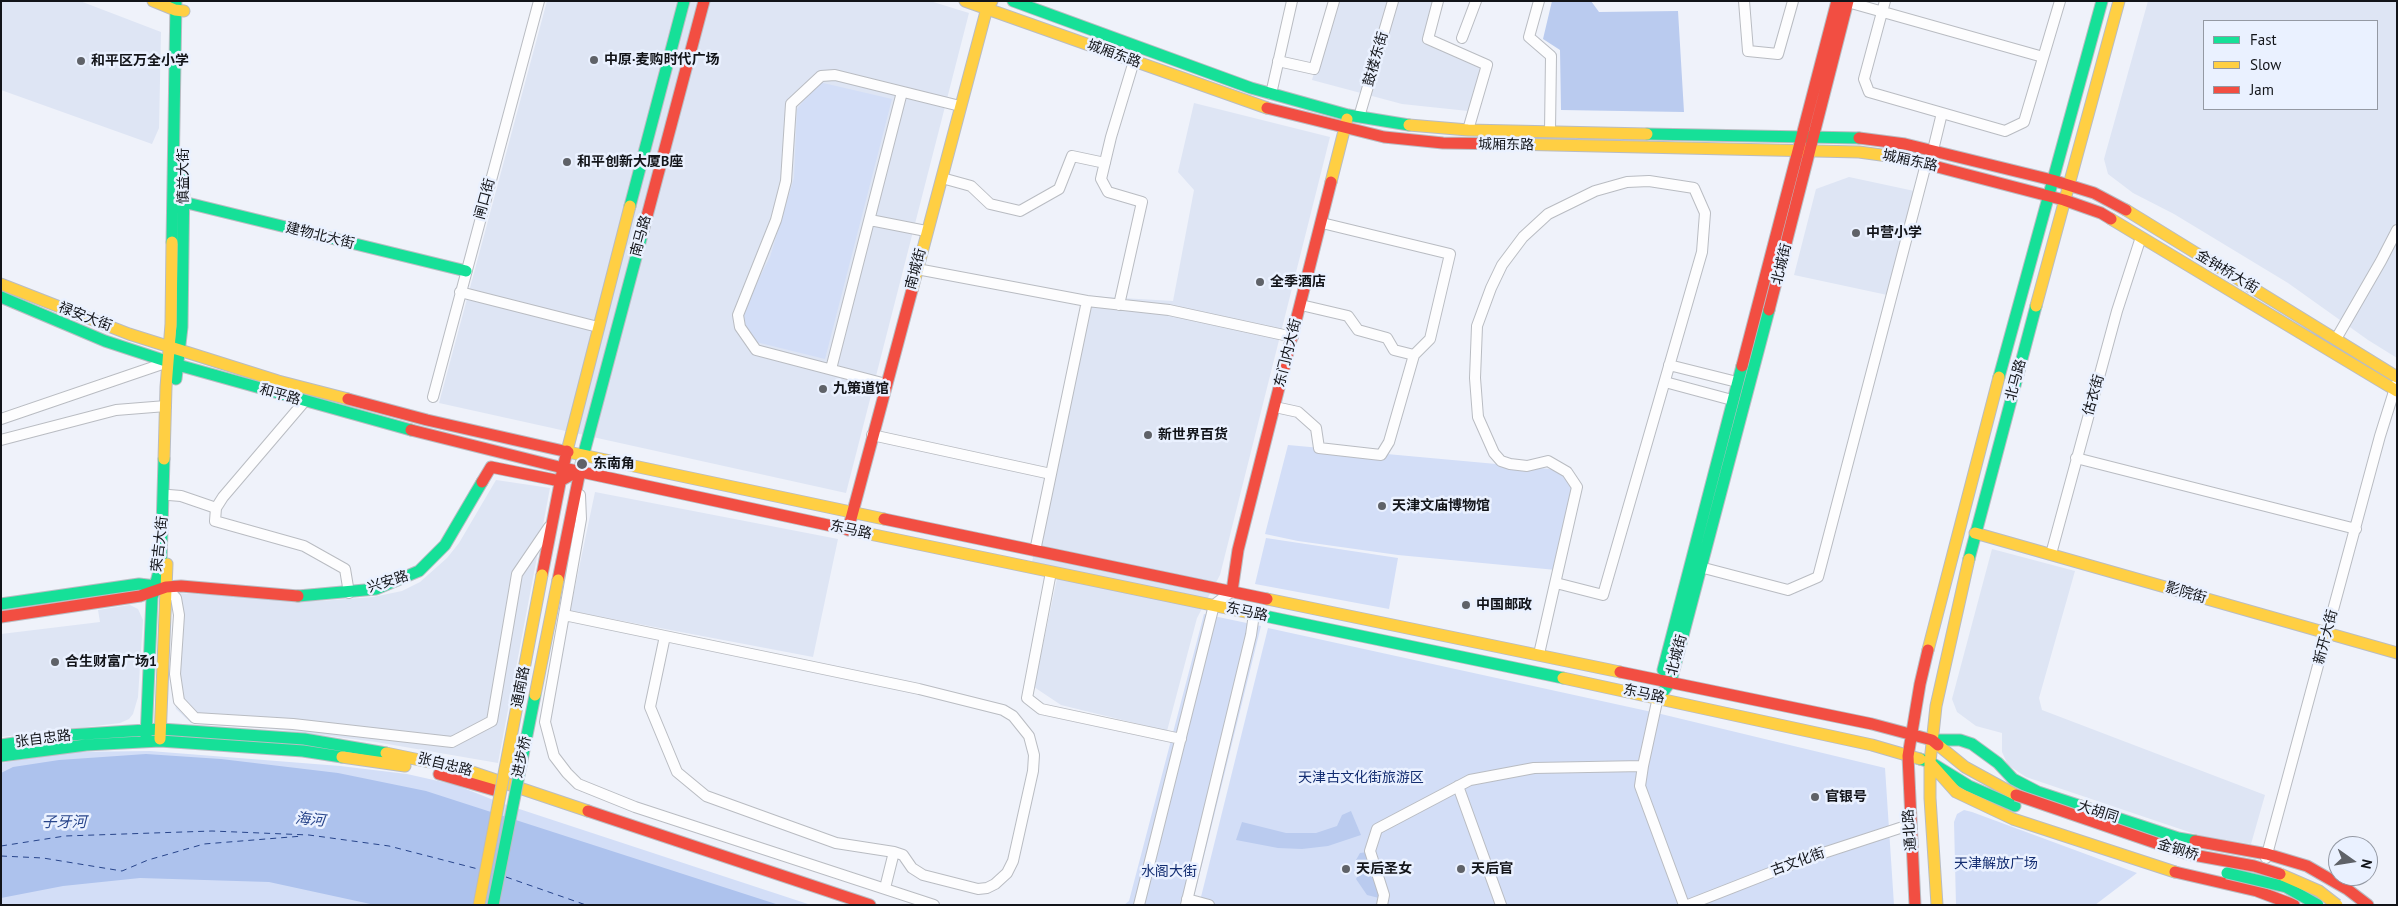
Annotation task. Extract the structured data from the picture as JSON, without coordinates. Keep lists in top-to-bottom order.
{
  "streets": {
    "street": [
      "城厢东路",
      "鼓楼东街",
      "慎益大街",
      "闸口街",
      "建物北大街",
      "南马路",
      "北城街",
      "南城街",
      "金钟桥大街",
      "禄安大街",
      "东门内大街",
      "北马路",
      "和平路",
      "估衣街",
      "东马路",
      "荣吉大街",
      "兴安路",
      "影院街",
      "新开大街",
      "通南路",
      "张自忠路",
      "进步桥",
      "大胡同",
      "通北路",
      "金钢桥",
      "古文化街"
    ]
  },
  "crossings": [
    ["城厢东路", "鼓楼东街"],
    ["城厢东路", "北城街"],
    ["城厢东路", "南城街"],
    ["城厢东路", "金钟桥大街"],
    ["城厢东路", "东门内大街"],
    ["城厢东路", "北马路"],
    ["鼓楼东街", "东门内大街"],
    ["慎益大街", "建物北大街"],
    ["慎益大街", "禄安大街"],
    ["慎益大街", "和平路"],
    ["慎益大街", "荣吉大街"],
    ["闸口街", "建物北大街"],
    ["南马路", "和平路"],
    ["南马路", "东马路"],
    ["南马路", "通南路"],
    ["南马路", "进步桥"],
    ["北城街", "东马路"],
    ["南城街", "东马路"],
    ["金钟桥大街", "北马路"],
    ["金钟桥大街", "估衣街"],
    ["金钟桥大街", "新开大街"],
    ["禄安大街", "和平路"],
    ["禄安大街", "荣吉大街"],
    ["东门内大街", "东马路"],
    ["北马路", "东马路"],
    ["北马路", "影院街"],
    ["北马路", "大胡同"],
    ["北马路", "通北路"],
    ["和平路", "东马路"],
    ["和平路", "荣吉大街"],
    ["和平路", "通南路"],
    ["估衣街", "影院街"],
    ["东马路", "通南路"],
    ["东马路", "进步桥"],
    ["东马路", "大胡同"],
    ["东马路", "通北路"],
    ["荣吉大街", "兴安路"],
    ["荣吉大街", "张自忠路"],
    ["兴安路", "通南路"],
    ["兴安路", "张自忠路"],
    ["影院街", "新开大街"],
    ["新开大街", "大胡同"],
    ["通南路", "张自忠路"],
    ["通北路", "古文化街"]
  ],
  "water": ["海河", "子牙河"],
  "parks": ["天津古文化街旅游区", "天津解放广场", "水阁大街"],
  "places": [
    "中原·麦购时代广场",
    "和平区万全小学",
    "和平创新大厦B座",
    "中营小学",
    "全季酒店",
    "九策道馆",
    "新世界百货",
    "东南角",
    "天津文庙博物馆",
    "中国邮政",
    "合生财富广场1",
    "官银号",
    "天后圣女",
    "天后官"
  ],
  "legend": ["Fast", "Slow", "Jam"],
  "north": "right"
}
